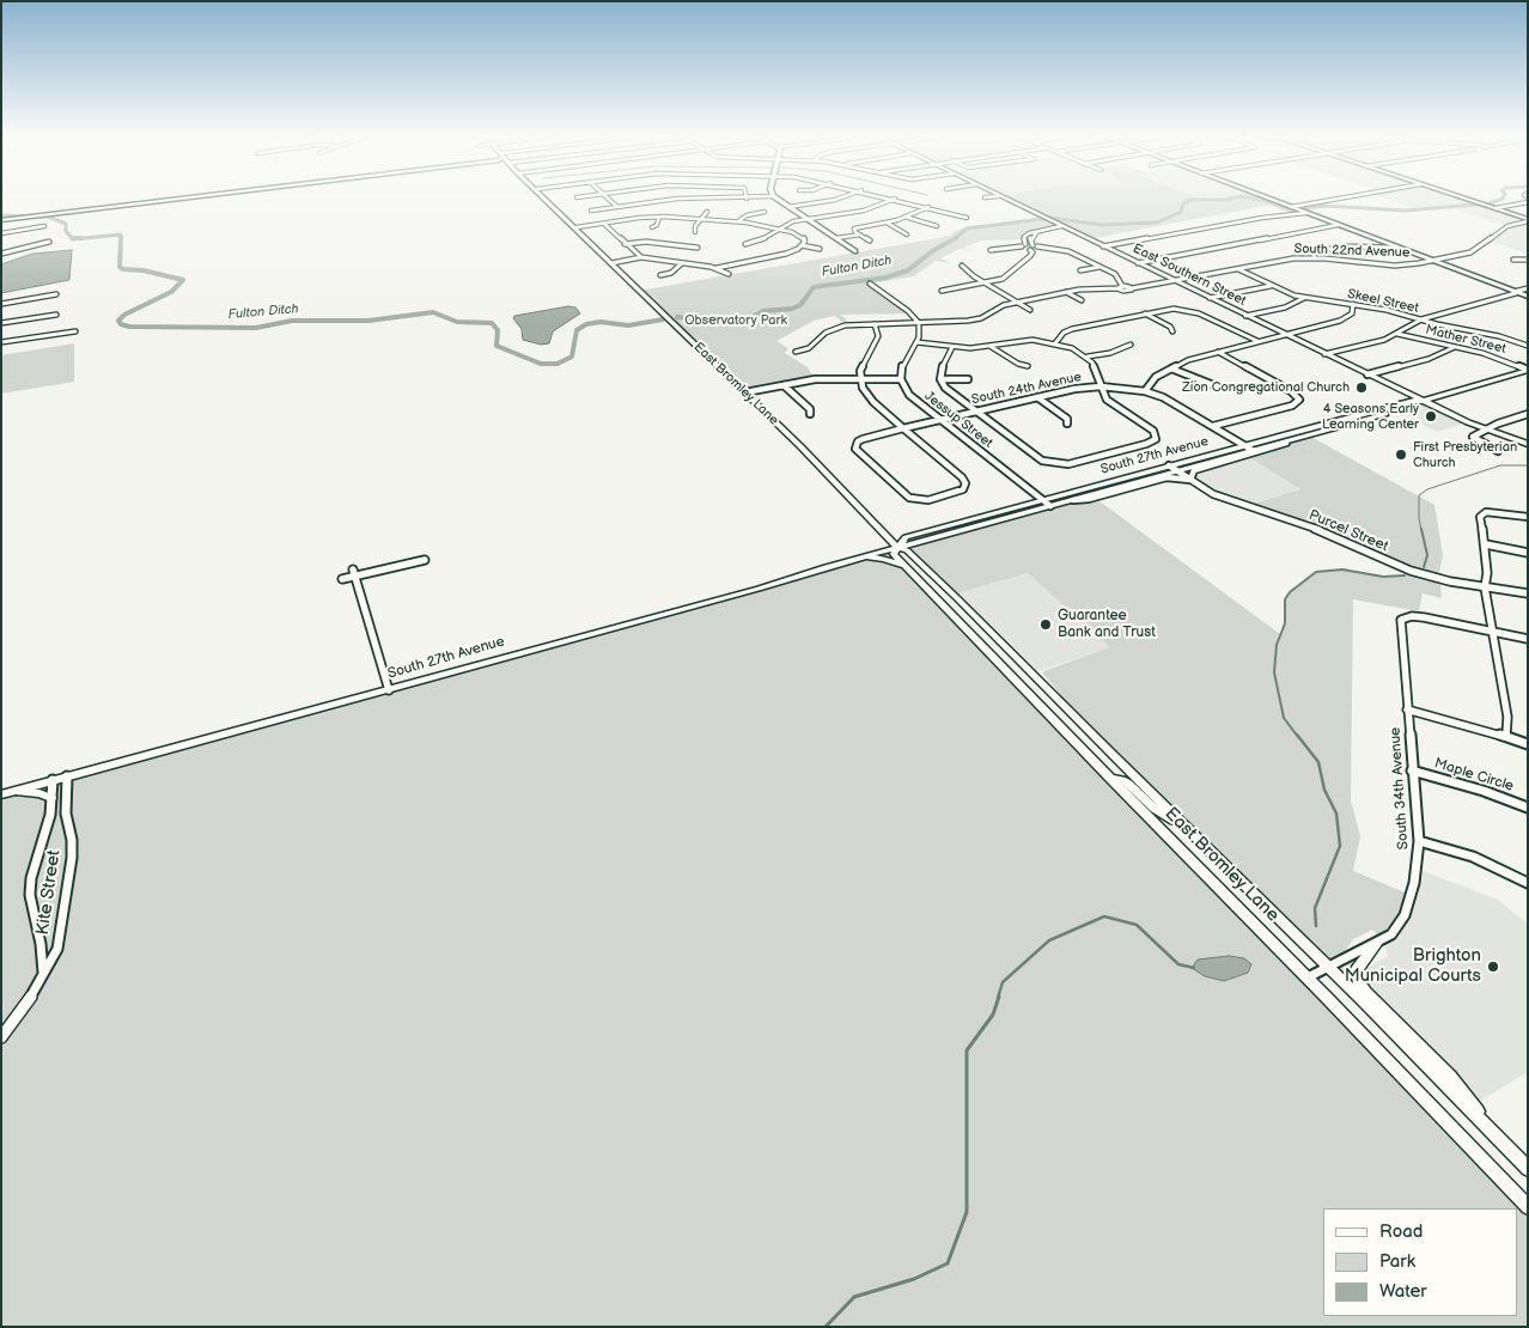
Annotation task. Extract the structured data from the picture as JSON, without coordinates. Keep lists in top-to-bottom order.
{
  "streets": {
    "main road": ["East Southern Street", "East Bromley Lane", "South 27th Avenue"],
    "street": [
      "South 22nd Avenue",
      "Skeel Street",
      "Mather Street",
      "South 24th Avenue",
      "Jessup Street",
      "Purcel Street",
      "Maple Circle",
      "South 34th Avenue",
      "Kite Street"
    ]
  },
  "crossings": [
    ["South 22nd Avenue", "East Southern Street"],
    ["South 22nd Avenue", "Skeel Street"],
    ["East Southern Street", "South 27th Avenue"],
    ["Mather Street", "South 27th Avenue"],
    ["East Bromley Lane", "South 27th Avenue"],
    ["East Bromley Lane", "South 34th Avenue"],
    ["South 24th Avenue", "Jessup Street"],
    ["South 24th Avenue", "South 27th Avenue"],
    ["Jessup Street", "South 27th Avenue"],
    ["South 27th Avenue", "Purcel Street"],
    ["South 27th Avenue", "Kite Street"],
    ["Maple Circle", "South 34th Avenue"]
  ],
  "water": ["Fulton Ditch"],
  "parks": ["Observatory Park"],
  "places": [
    "Zion Congregational Church",
    "4 Seasons Early Learning Center",
    "First Presbyterian Church",
    "Guarantee Bank and Trust",
    "Brighton Municipal Courts"
  ],
  "legend": ["Road", "Park", "Water"]
}
